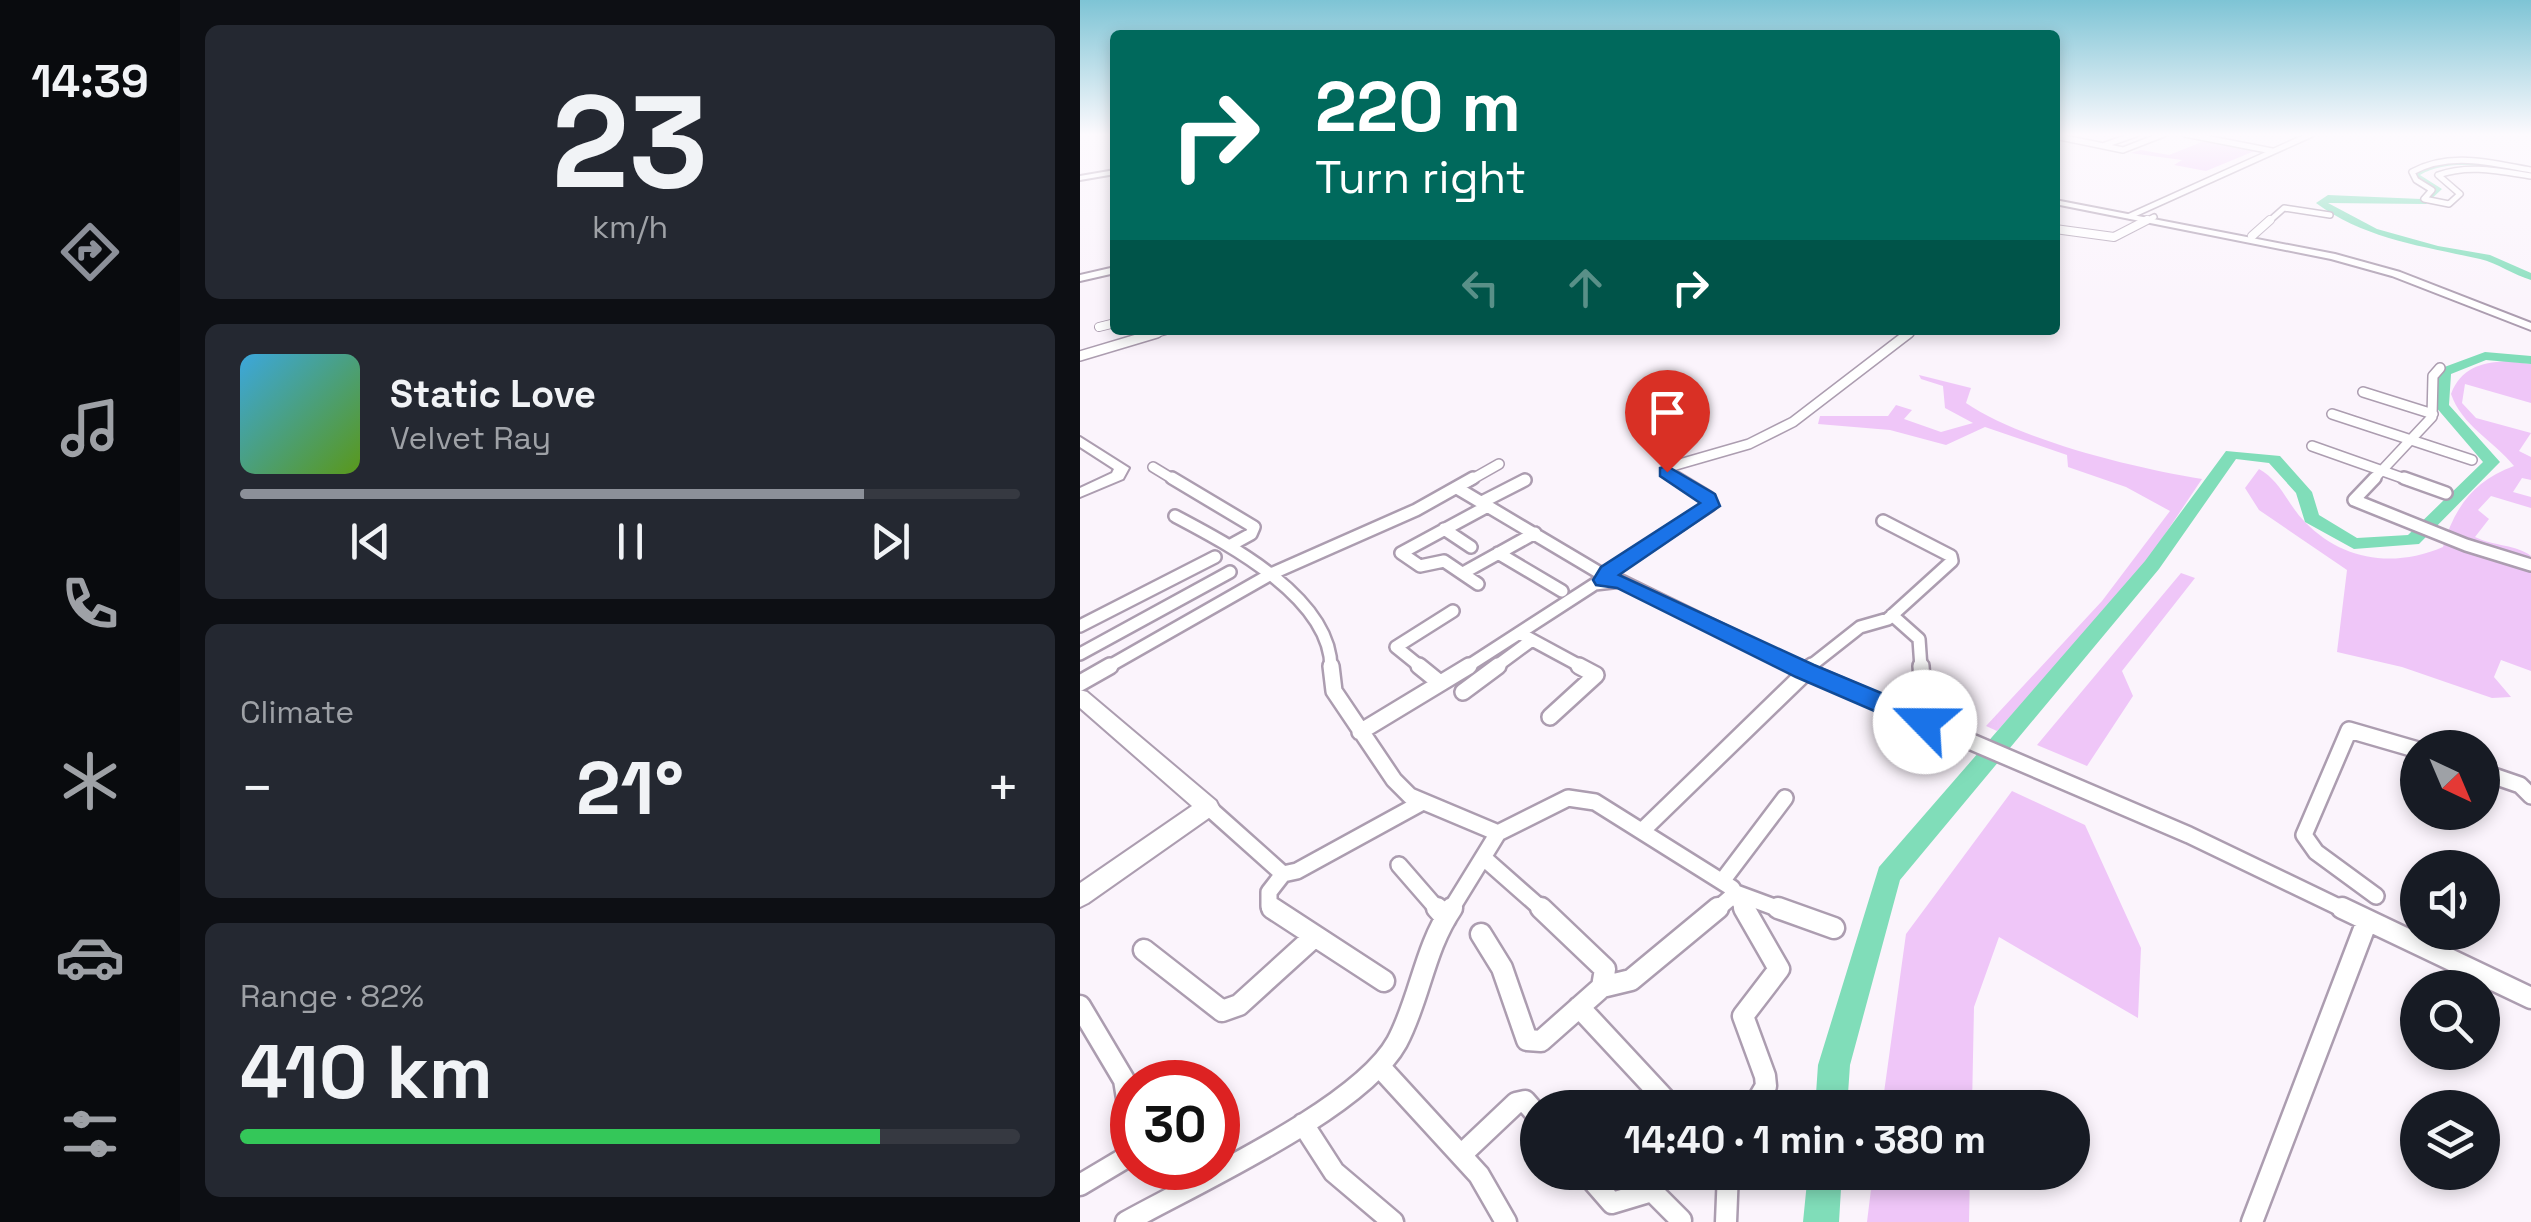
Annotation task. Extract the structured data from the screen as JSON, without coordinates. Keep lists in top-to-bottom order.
{
  "north": "bottom right",
  "page": {
    "tabs": "14:39",
    "tile": [
      ["23", "km/h"],
      "Climate",
      ["Range · 82%", "410 km"]
    ],
    "turn": ["220 m", "Turn right"],
    "song": ["Static Love", "Velvet Ray"],
    "heat": ["−", "21°", "+"],
    "limit": "30",
    "trip": "14:40 · 1 min · 380 m"
  }
}
